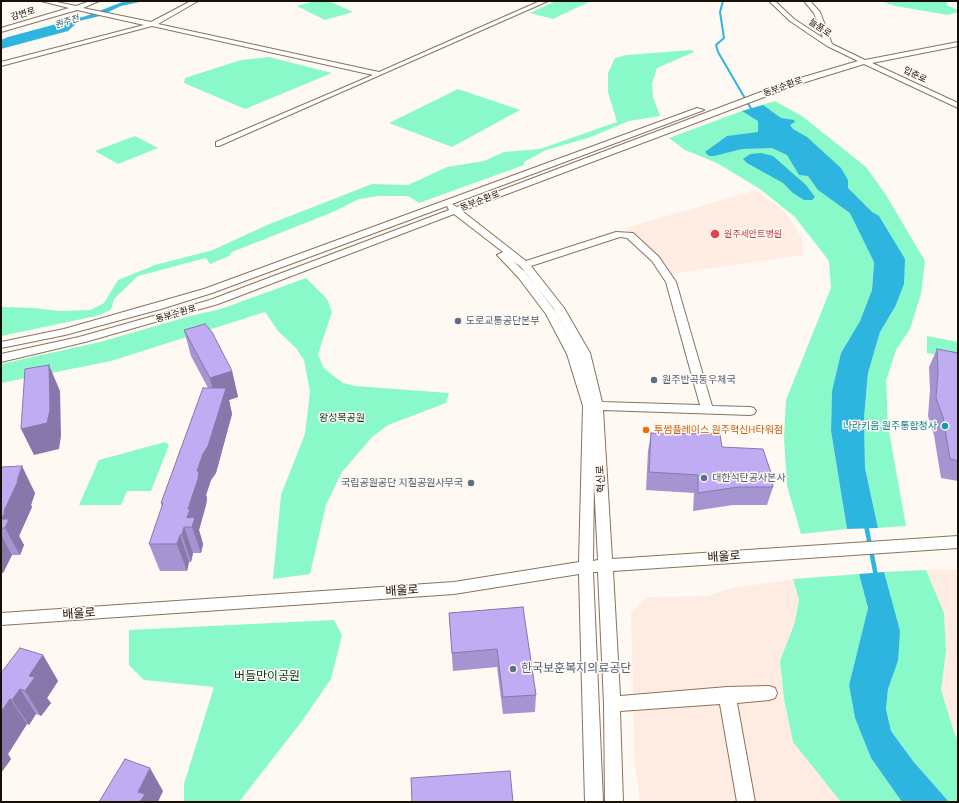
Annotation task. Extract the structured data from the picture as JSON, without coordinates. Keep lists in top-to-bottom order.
{
  "streets": {
    "street": [
      "강변로",
      "늘품로",
      "입춘로",
      "동부순환로",
      "혁신로",
      "배울로"
    ]
  },
  "crossings": [
    ["늘품로", "입춘로"],
    ["늘품로", "동부순환로"],
    ["입춘로", "동부순환로"],
    ["동부순환로", "혁신로"],
    ["혁신로", "배울로"]
  ],
  "water": ["원주천"],
  "parks": ["왕성목공원", "버들만이공원"],
  "places": [
    "원주세안트병원",
    "도로교통공단본부",
    "원주반곡동우체국",
    "나라키움 원주통합청사",
    "투썸플레이스 원주혁신H타워점",
    "대한석탄공사본사",
    "국립공원공단 지질공원사무국",
    "한국보훈복지의료공단"
  ]
}
